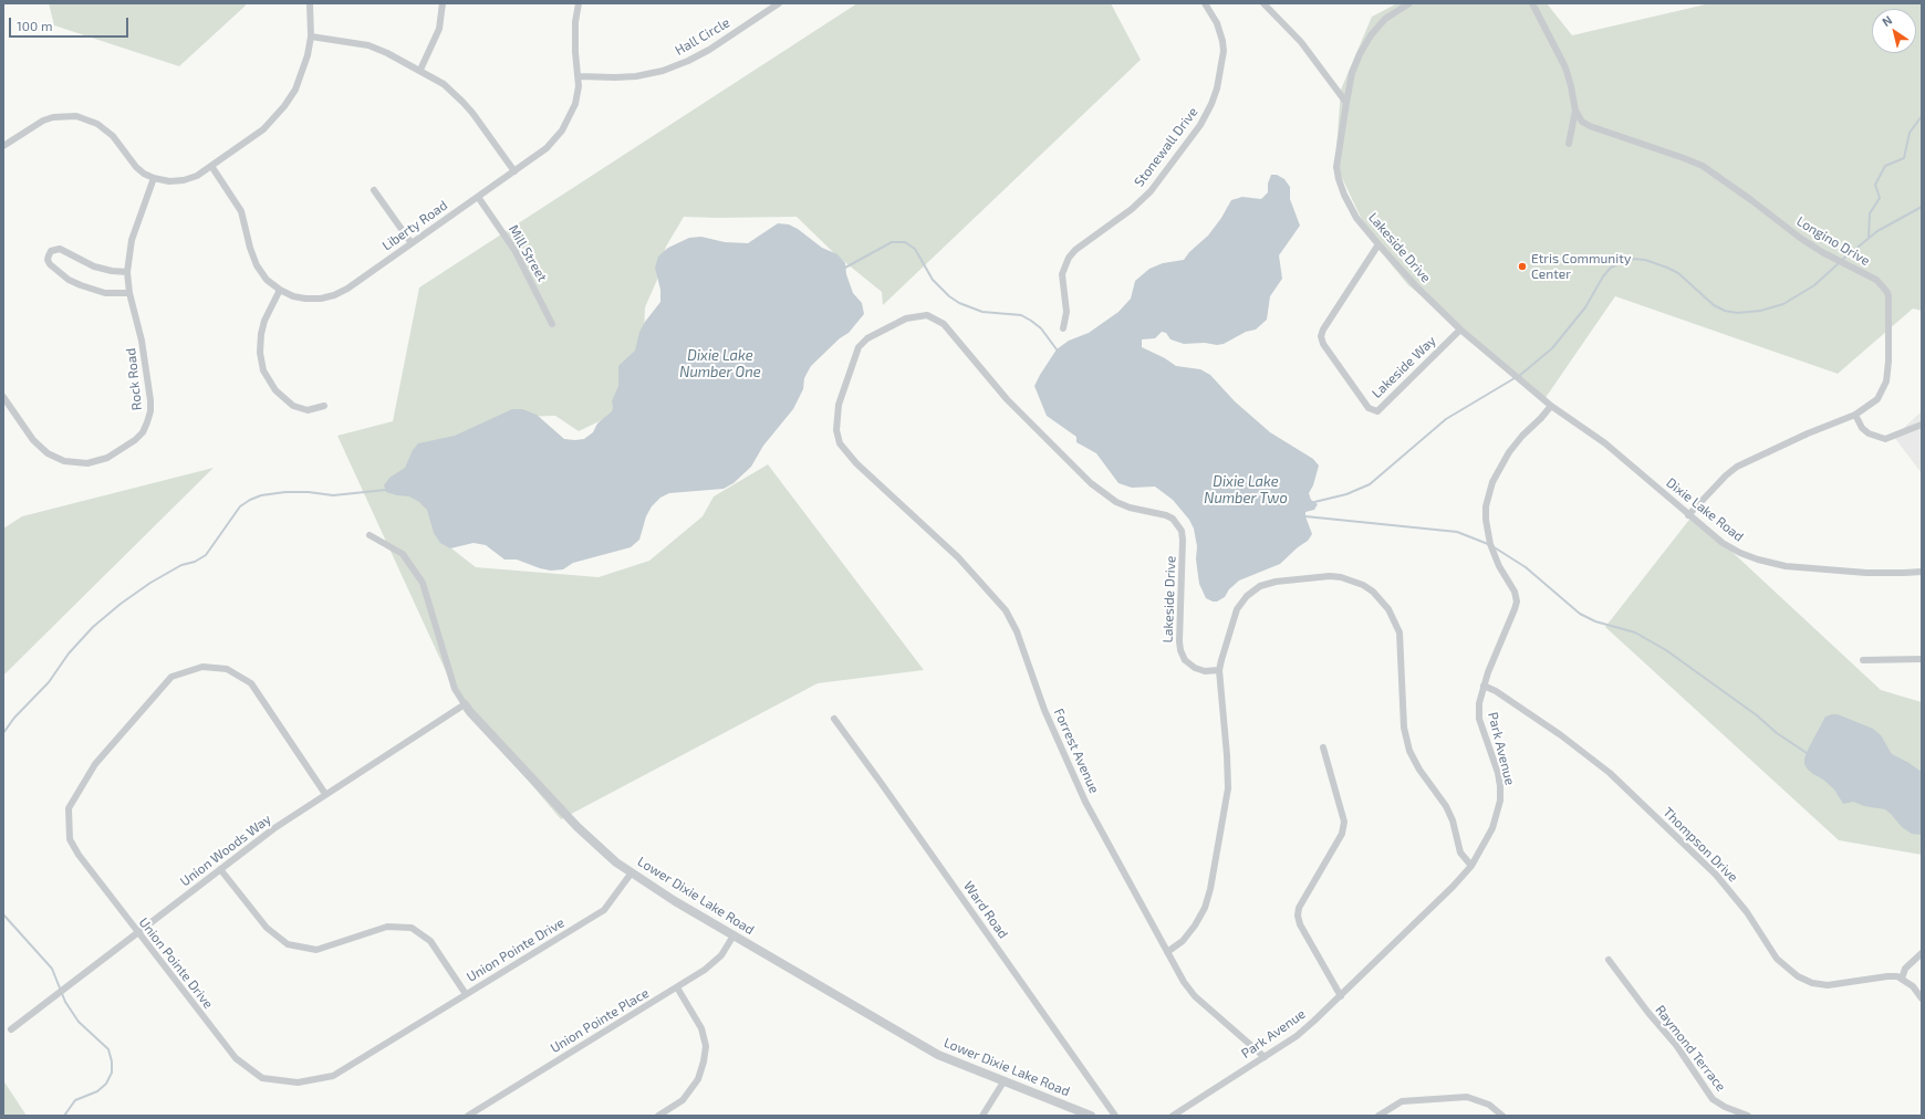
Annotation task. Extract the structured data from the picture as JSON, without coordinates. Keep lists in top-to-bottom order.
{
  "streets": {
    "street": [
      "Hall Circle",
      "Stonewall Drive",
      "Liberty Road",
      "Longino Drive",
      "Lakeside Drive",
      "Mill Street",
      "Lakeside Way",
      "Rock Road",
      "Dixie Lake Road",
      "Park Avenue",
      "Forrest Avenue",
      "Thompson Drive",
      "Union Woods Way",
      "Lower Dixie Lake Road",
      "Ward Road",
      "Union Pointe Drive",
      "Union Pointe Place",
      "Raymond Terrace"
    ]
  },
  "crossings": [
    ["Hall Circle", "Liberty Road"],
    ["Liberty Road", "Mill Street"],
    ["Longino Drive", "Dixie Lake Road"],
    ["Lakeside Drive", "Lakeside Way"],
    ["Lakeside Drive", "Dixie Lake Road"],
    ["Lakeside Drive", "Park Avenue"],
    ["Lakeside Drive", "Forrest Avenue"],
    ["Dixie Lake Road", "Park Avenue"],
    ["Park Avenue", "Forrest Avenue"],
    ["Park Avenue", "Thompson Drive"],
    ["Union Woods Way", "Lower Dixie Lake Road"],
    ["Union Woods Way", "Union Pointe Drive"],
    ["Lower Dixie Lake Road", "Union Pointe Drive"],
    ["Lower Dixie Lake Road", "Union Pointe Place"]
  ],
  "water": ["Dixie Lake Number One", "Dixie Lake Number Two"],
  "places": ["Etris Community Center"],
  "scale_bar": "100 m",
  "north": "top left"
}
